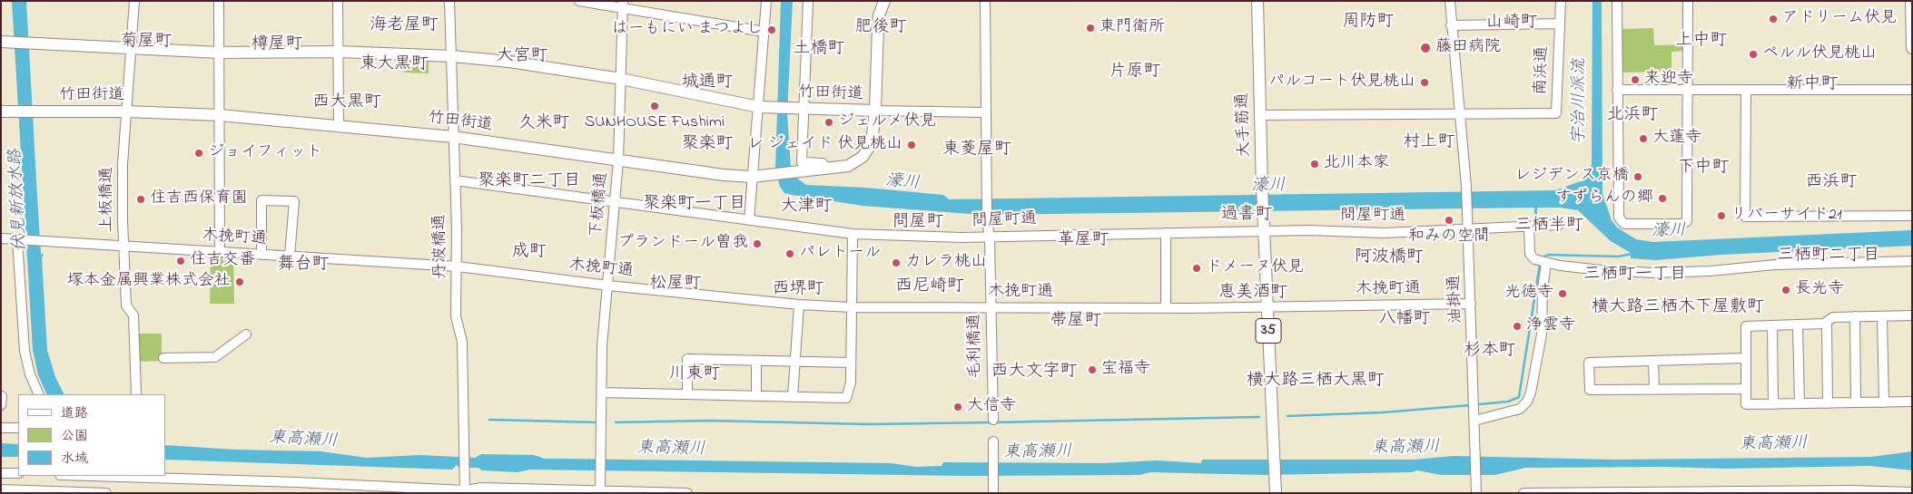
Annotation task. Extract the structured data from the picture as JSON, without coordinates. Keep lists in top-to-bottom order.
{
  "streets": {
    "main road": ["竹田街道", "大手筋通", "35"],
    "street": [
      "南浜通",
      "上板橋通",
      "下板橋通",
      "問屋町通",
      "木挽町通",
      "丹波橋通",
      "油掛通",
      "毛利橋通"
    ]
  },
  "crossings": [
    ["南浜通", "油掛通"],
    ["竹田街道", "上板橋通"],
    ["竹田街道", "下板橋通"],
    ["竹田街道", "丹波橋通"],
    ["大手筋通", "問屋町通"],
    ["大手筋通", "木挽町通"],
    ["上板橋通", "木挽町通"],
    ["下板橋通", "問屋町通"],
    ["下板橋通", "木挽町通"],
    ["問屋町通", "丹波橋通"],
    ["問屋町通", "油掛通"],
    ["問屋町通", "毛利橋通"],
    ["木挽町通", "丹波橋通"],
    ["木挽町通", "油掛通"],
    ["木挽町通", "毛利橋通"]
  ],
  "districts": [
    "周防町",
    "山崎町",
    "海老屋町",
    "肥後町",
    "上中町",
    "菊屋町",
    "樽屋町",
    "土橋町",
    "大宮町",
    "東大黒町",
    "片原町",
    "城通町",
    "新中町",
    "西大黒町",
    "北浜町",
    "久米町",
    "村上町",
    "聚楽町",
    "東菱屋町",
    "下中町",
    "聚楽町二丁目",
    "西浜町",
    "聚楽町一丁目",
    "大津町",
    "過書町",
    "問屋町",
    "三栖半町",
    "革屋町",
    "成町",
    "三栖町二丁目",
    "阿波橋町",
    "舞台町",
    "三栖町一丁目",
    "松屋町",
    "西尼崎町",
    "西堺町",
    "恵美酒町",
    "横大路三栖木下屋敷町",
    "八幡町",
    "帯屋町",
    "杉本町",
    "西大文字町",
    "川東町",
    "横大路三栖大黒町"
  ],
  "water": [
    "宇治川派流",
    "濠川",
    "伏見新放水路",
    "東高瀬川"
  ],
  "places": [
    "アドリーム伏見",
    "東門衛所",
    "はーもにい まつよし",
    "藤田病院",
    "ペルル伏見桃山",
    "来迎寺",
    "パルコート伏見桃山",
    "SUNHOUSE Fushimi",
    "ジェルメ伏見",
    "大蓮寺",
    "レ ジェイド 伏見桃山",
    "ジョイフィット",
    "北川本家",
    "レジデンス京橋",
    "すずらんの郷",
    "住吉西保育園",
    "リバーサイド21",
    "和みの空間",
    "プランドール曽我",
    "パレトール",
    "住吉交番",
    "カレラ桃山",
    "ドメーヌ伏見",
    "塚本金属興業株式会社",
    "長光寺",
    "光徳寺",
    "浄雲寺",
    "宝福寺",
    "大信寺"
  ],
  "legend": ["道路", "公園", "水域"]
}
